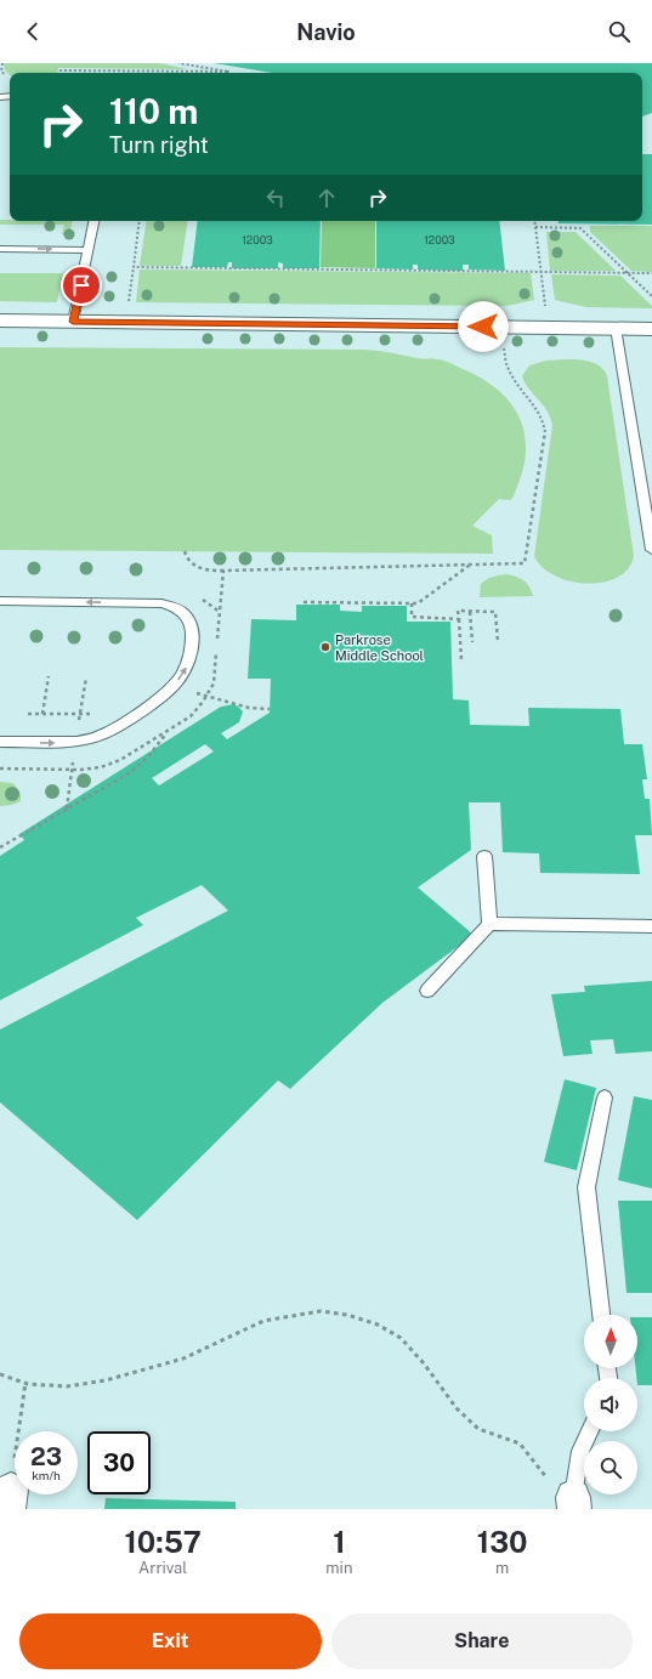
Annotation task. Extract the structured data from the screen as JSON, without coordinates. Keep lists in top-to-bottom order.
{
  "places": ["Parkrose Middle School"],
  "house_numbers": ["12003", "12003"],
  "north": "top",
  "page": {
    "header": "Navio",
    "turn": ["110 m", "Turn right"],
    "speed": "23 km/h",
    "limit": "30",
    "eta": [
      "10:57",
      "Arrival",
      "1",
      "min",
      "130",
      "m"
    ],
    "buttons": ["Exit", "Share"]
  }
}
